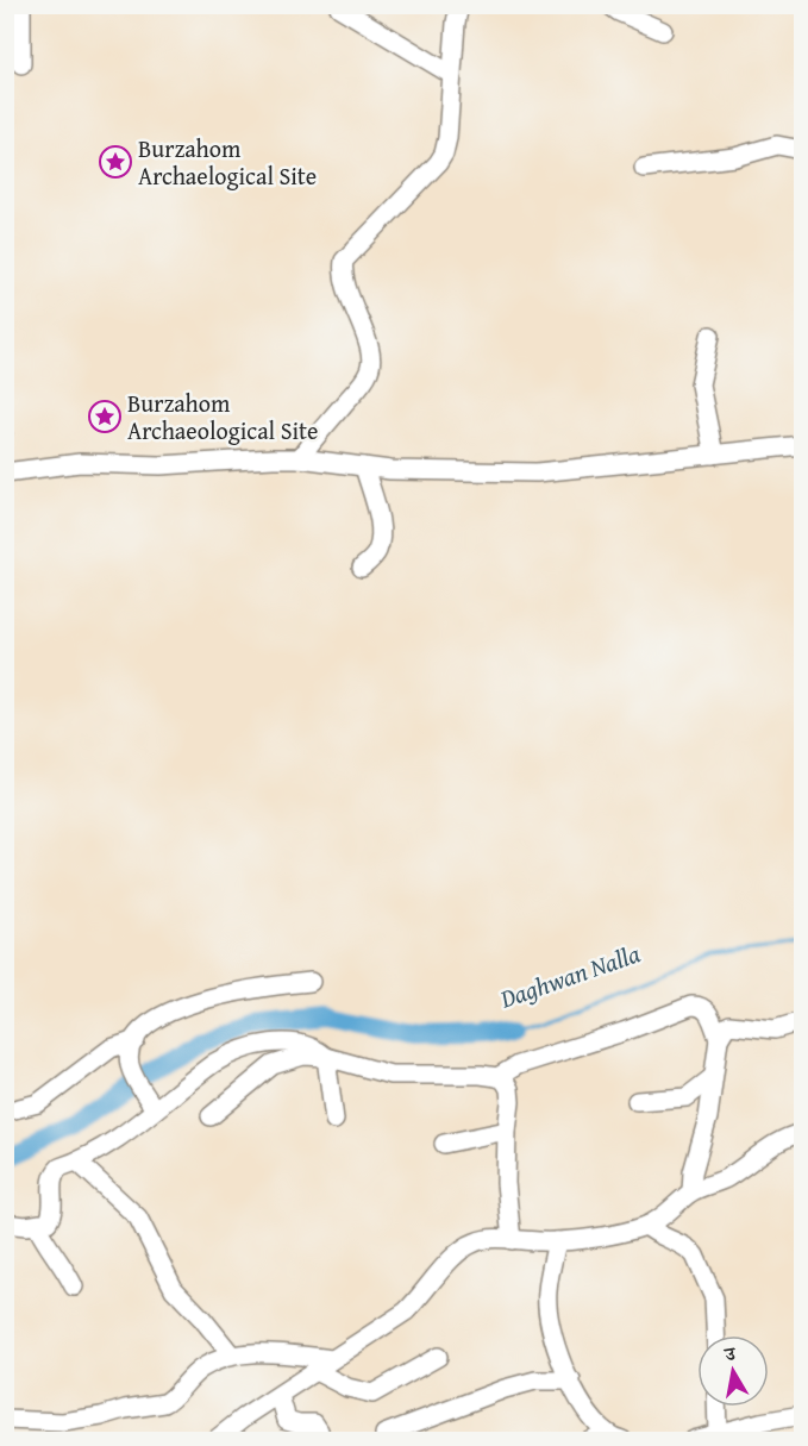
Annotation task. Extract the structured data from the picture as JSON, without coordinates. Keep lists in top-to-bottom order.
{
  "water": ["Daghwan Nalla"],
  "places": {
    "place": ["Burzahom Archaelogical Site", "Burzahom Archaeological Site"]
  },
  "north": "top"
}
